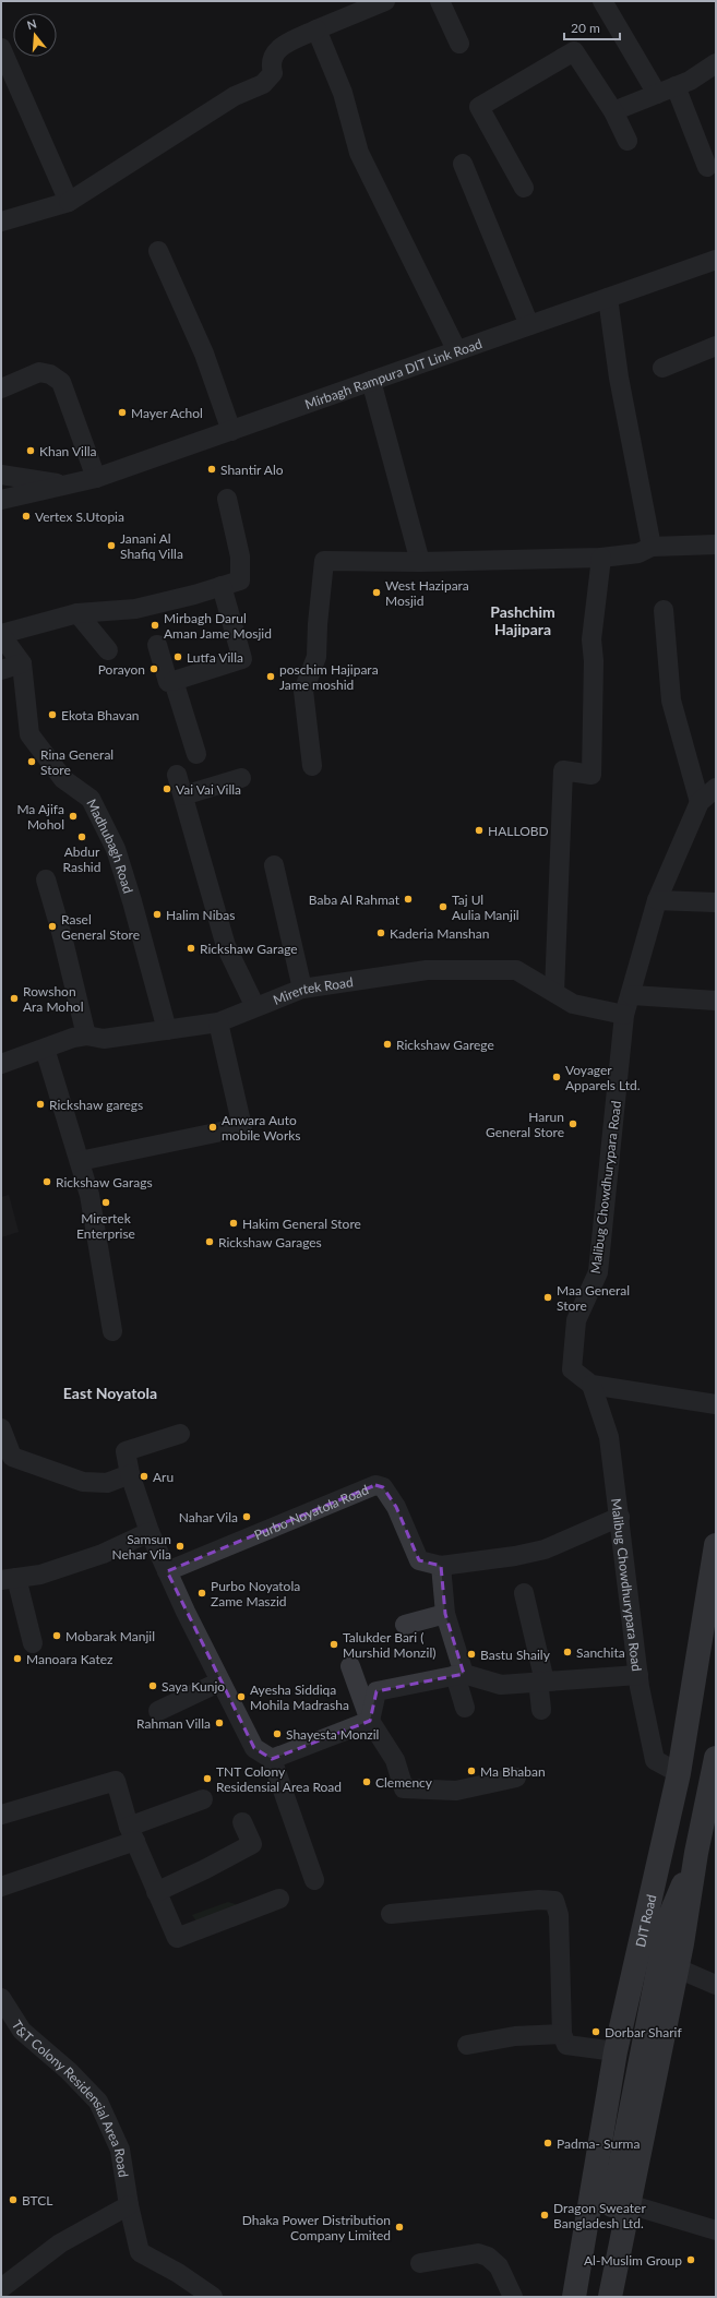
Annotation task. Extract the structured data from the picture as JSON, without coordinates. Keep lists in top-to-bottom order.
{
  "streets": {
    "main road": ["DIT Road"],
    "street": [
      "Mirbagh Rampura DIT Link Road",
      "Madhubagh Road",
      "Mirertek Road",
      "Malibug Chowdhurypara Road",
      "Purbo Noyatola Road",
      "T&T Colony Residensial Area Road"
    ]
  },
  "crossings": [
    ["Madhubagh Road", "Mirertek Road"],
    ["Mirertek Road", "Malibug Chowdhurypara Road"],
    ["Malibug Chowdhurypara Road", "Purbo Noyatola Road"],
    ["Malibug Chowdhurypara Road", "DIT Road"]
  ],
  "districts": ["Pashchim Hajipara", "East Noyatola"],
  "places": [
    "Mayer Achol",
    "Khan Villa",
    "Shantir Alo",
    "Vertex S.Utopia",
    "Janani Al Shafiq Villa",
    "West Hazipara Mosjid",
    "Mirbagh Darul Aman Jame Mosjid",
    "Lutfa Villa",
    "Porayon",
    "poschim Hajipara Jame moshid",
    "Ekota Bhavan",
    "Rina General Store",
    "Vai Vai Villa",
    "Ma Ajifa Mohol",
    "HALLOBD",
    "Abdur Rashid",
    "Baba Al Rahmat",
    "Taj Ul Aulia Manjil",
    "Halim Nibas",
    "Rasel General Store",
    "Kaderia Manshan",
    "Rickshaw Garage",
    "Rowshon Ara Mohol",
    "Rickshaw Garege",
    "Voyager Apparels Ltd.",
    "Rickshaw garegs",
    "Harun General Store",
    "Anwara Auto mobile Works",
    "Rickshaw Garags",
    "Mirertek Enterprise",
    "Hakim General Store",
    "Rickshaw Garages",
    "Maa General Store",
    "Aru",
    "Nahar Vila",
    "Samsun Nehar Vila",
    "Purbo Noyatola Zame Maszid",
    "Mobarak Manjil",
    "Talukder Bari ( Murshid Monzil)",
    "Sanchita",
    "Bastu Shaily",
    "Manoara Katez",
    "Saya Kunjo",
    "Ayesha Siddiqa Mohila Madrasha",
    "Rahman Villa",
    "Shayesta Monzil",
    "Ma Bhaban",
    "TNT Colony Residensial Area Road",
    "Clemency",
    "Dorbar Sharif",
    "Padma- Surma",
    "BTCL",
    "Dragon Sweater Bangladesh Ltd.",
    "Dhaka Power Distribution Company Limited",
    "Al-Muslim Group"
  ],
  "scale_bar": "20 m",
  "north": "top"
}
